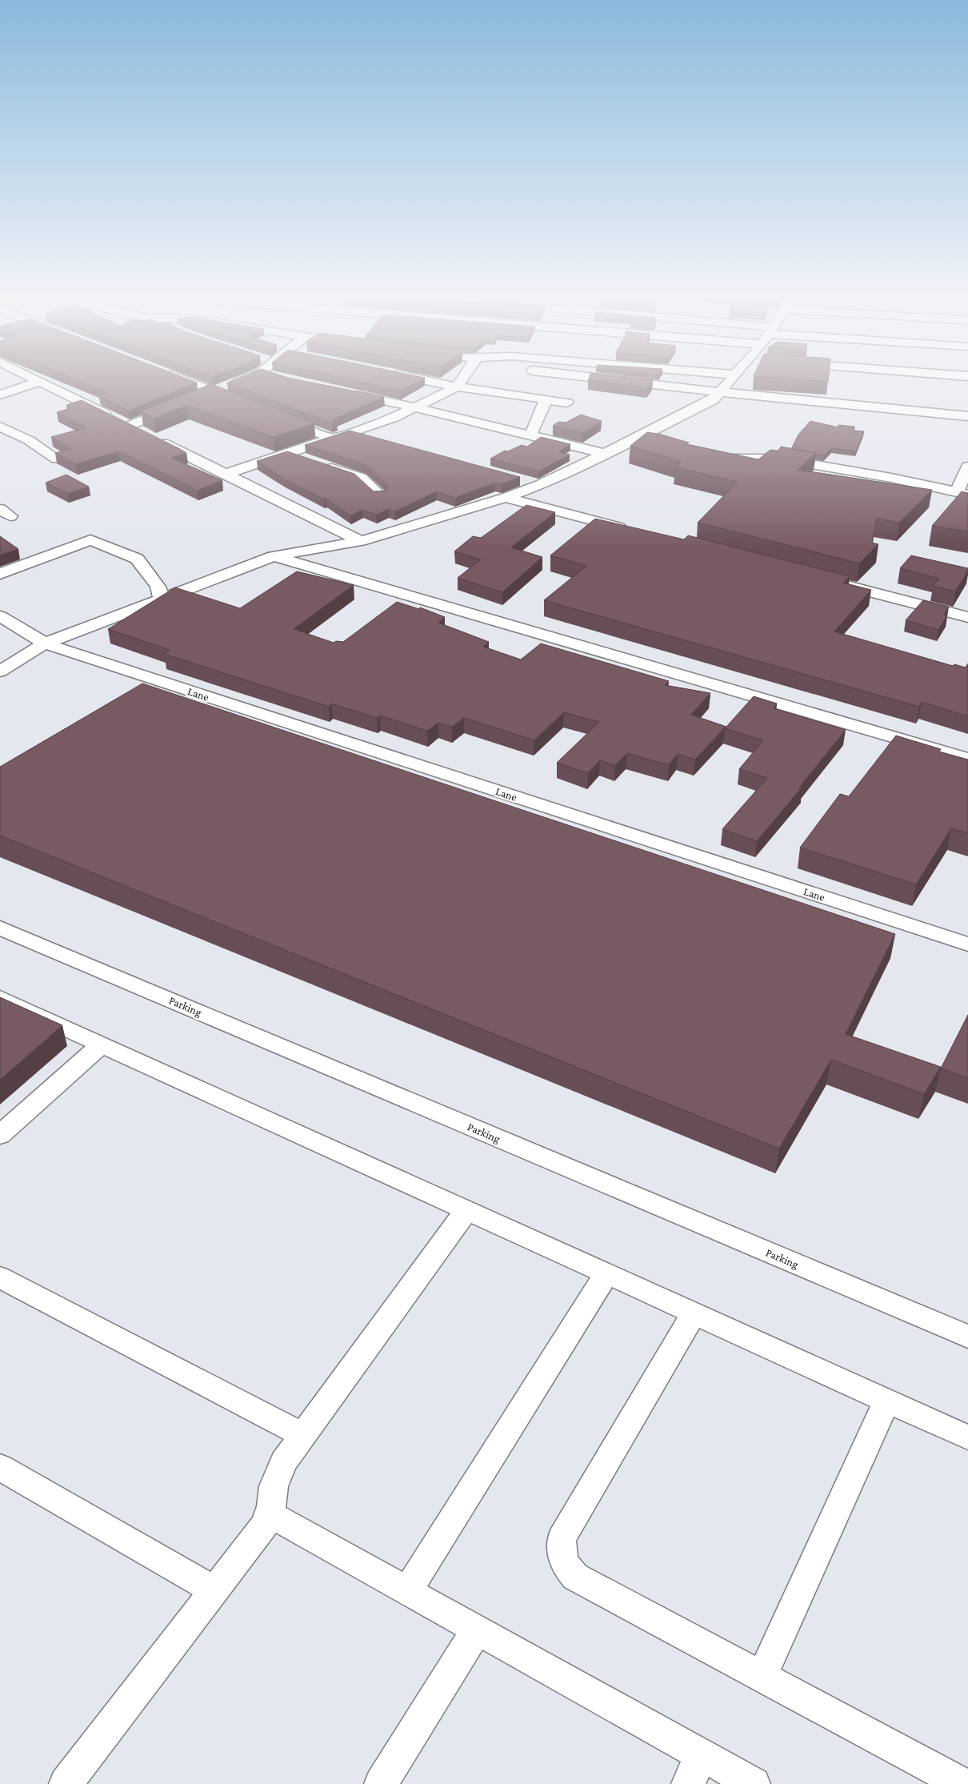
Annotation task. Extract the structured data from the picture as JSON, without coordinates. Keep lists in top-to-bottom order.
{
  "streets": {
    "street": ["Lane", "Parking"]
  }
}
